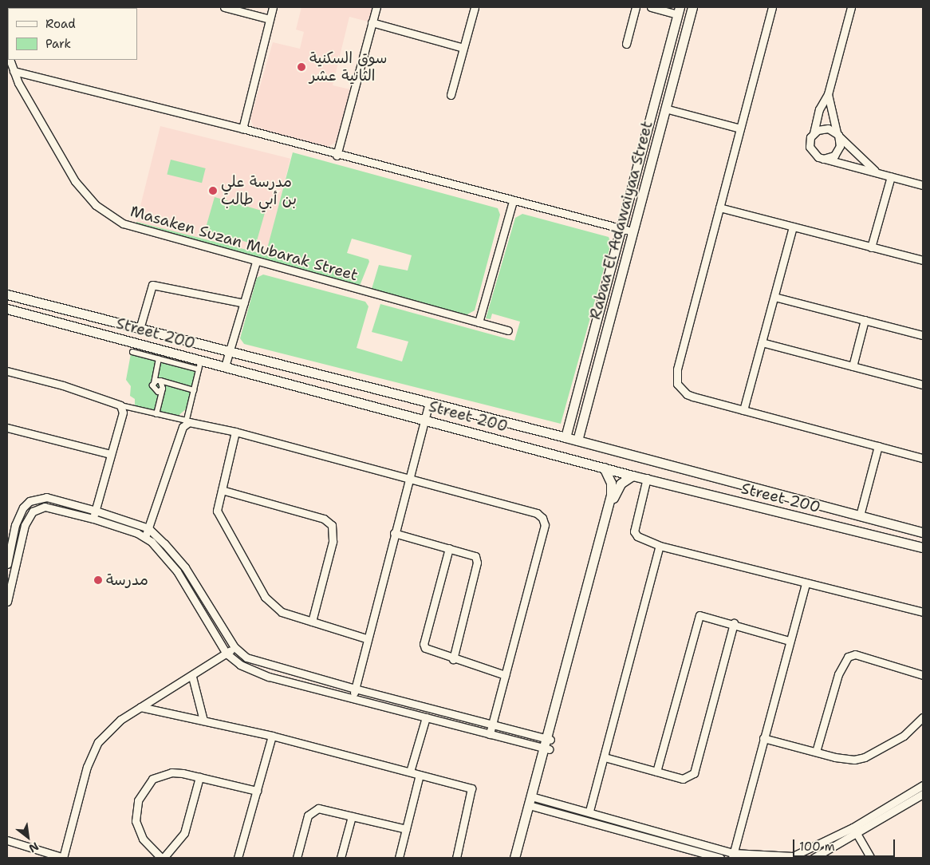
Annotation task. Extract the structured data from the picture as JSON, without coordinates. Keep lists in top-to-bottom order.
{
  "streets": {
    "street": ["Rabaa El Adawaiyaa Street", "Masaken Suzan Mubarak Street", "Street 200"]
  },
  "crossings": [
    ["Rabaa El Adawaiyaa Street", "Street 200"]
  ],
  "places": ["سوق السكنية الثانية عشر", "مدرسة علي بن أبي طالب", "مدرسة"],
  "legend": ["Road", "Park"],
  "scale_bar": "100 m",
  "north": "bottom right"
}
